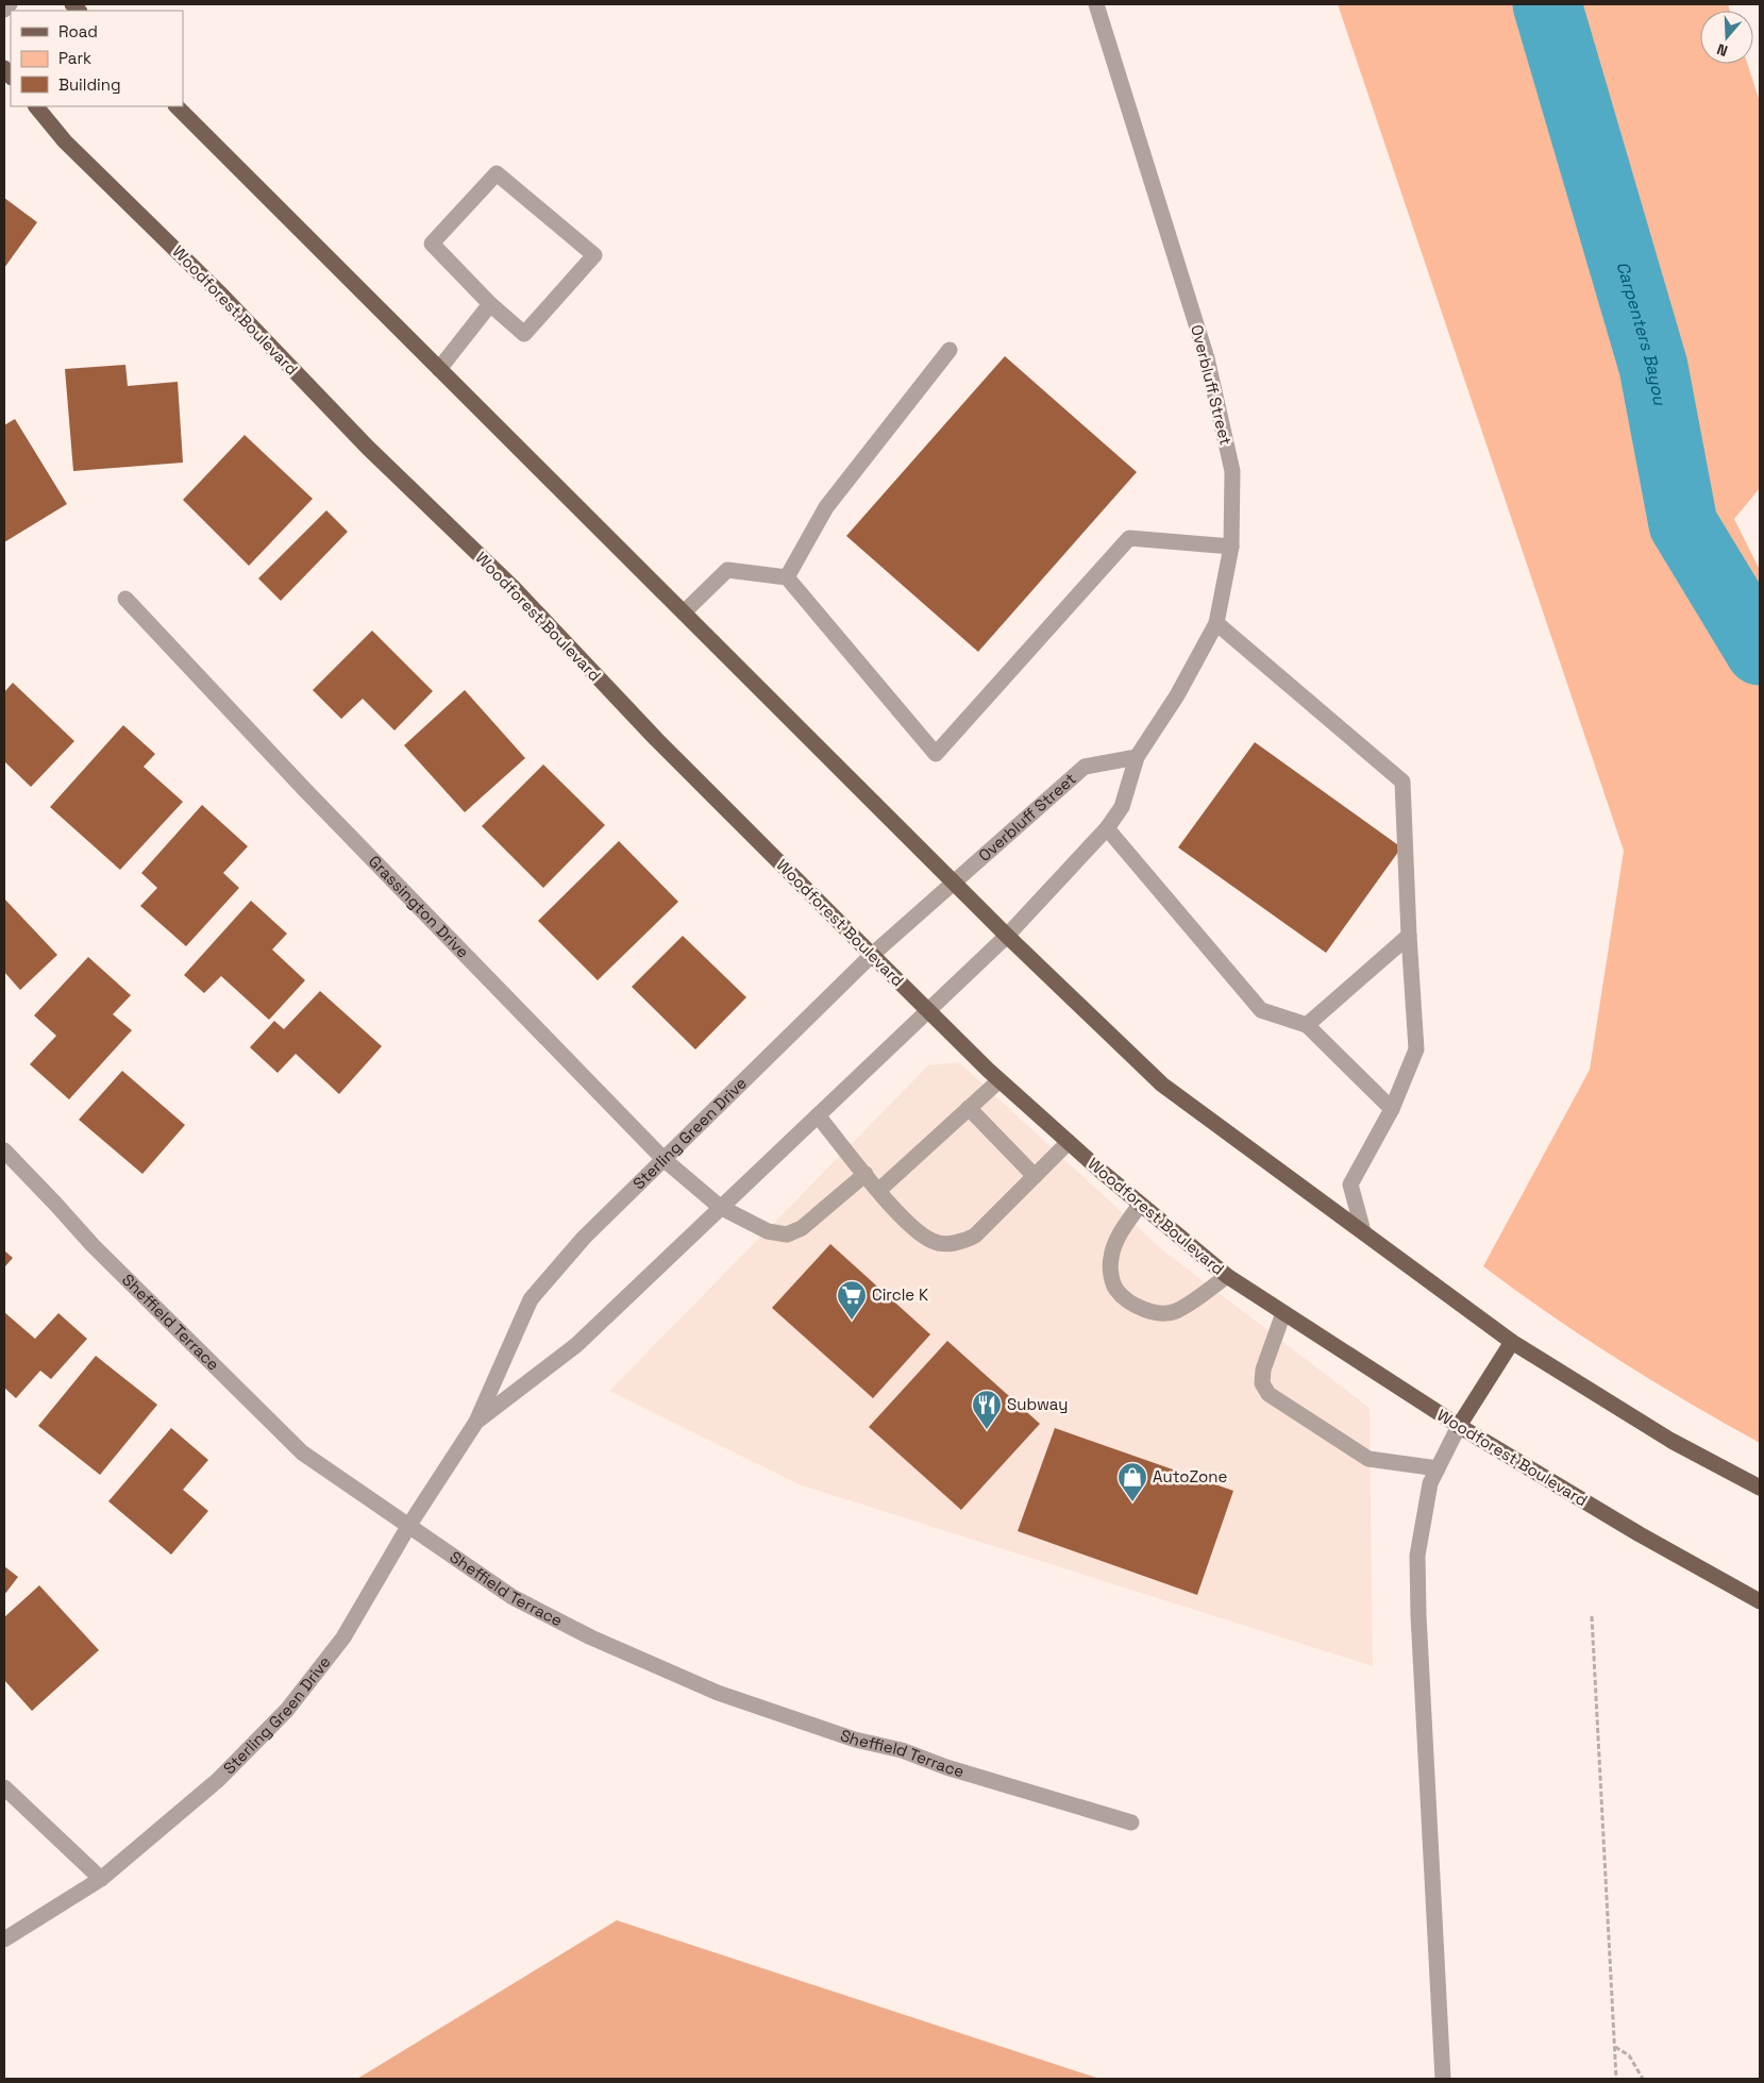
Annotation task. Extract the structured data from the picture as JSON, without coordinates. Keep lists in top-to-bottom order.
{
  "streets": {
    "main road": ["Woodforest Boulevard"],
    "street": [
      "Overbluff Street",
      "Grassington Drive",
      "Sterling Green Drive",
      "Sheffield Terrace"
    ]
  },
  "crossings": [
    ["Woodforest Boulevard", "Sterling Green Drive"],
    ["Overbluff Street", "Sterling Green Drive"],
    ["Grassington Drive", "Sterling Green Drive"],
    ["Sterling Green Drive", "Sheffield Terrace"]
  ],
  "water": ["Carpenters Bayou"],
  "places": {
    "supermarket": ["Circle K"],
    "restaurant": ["Subway"],
    "shop": ["AutoZone"]
  },
  "legend": ["Road", "Park", "Building"],
  "north": "bottom"
}
